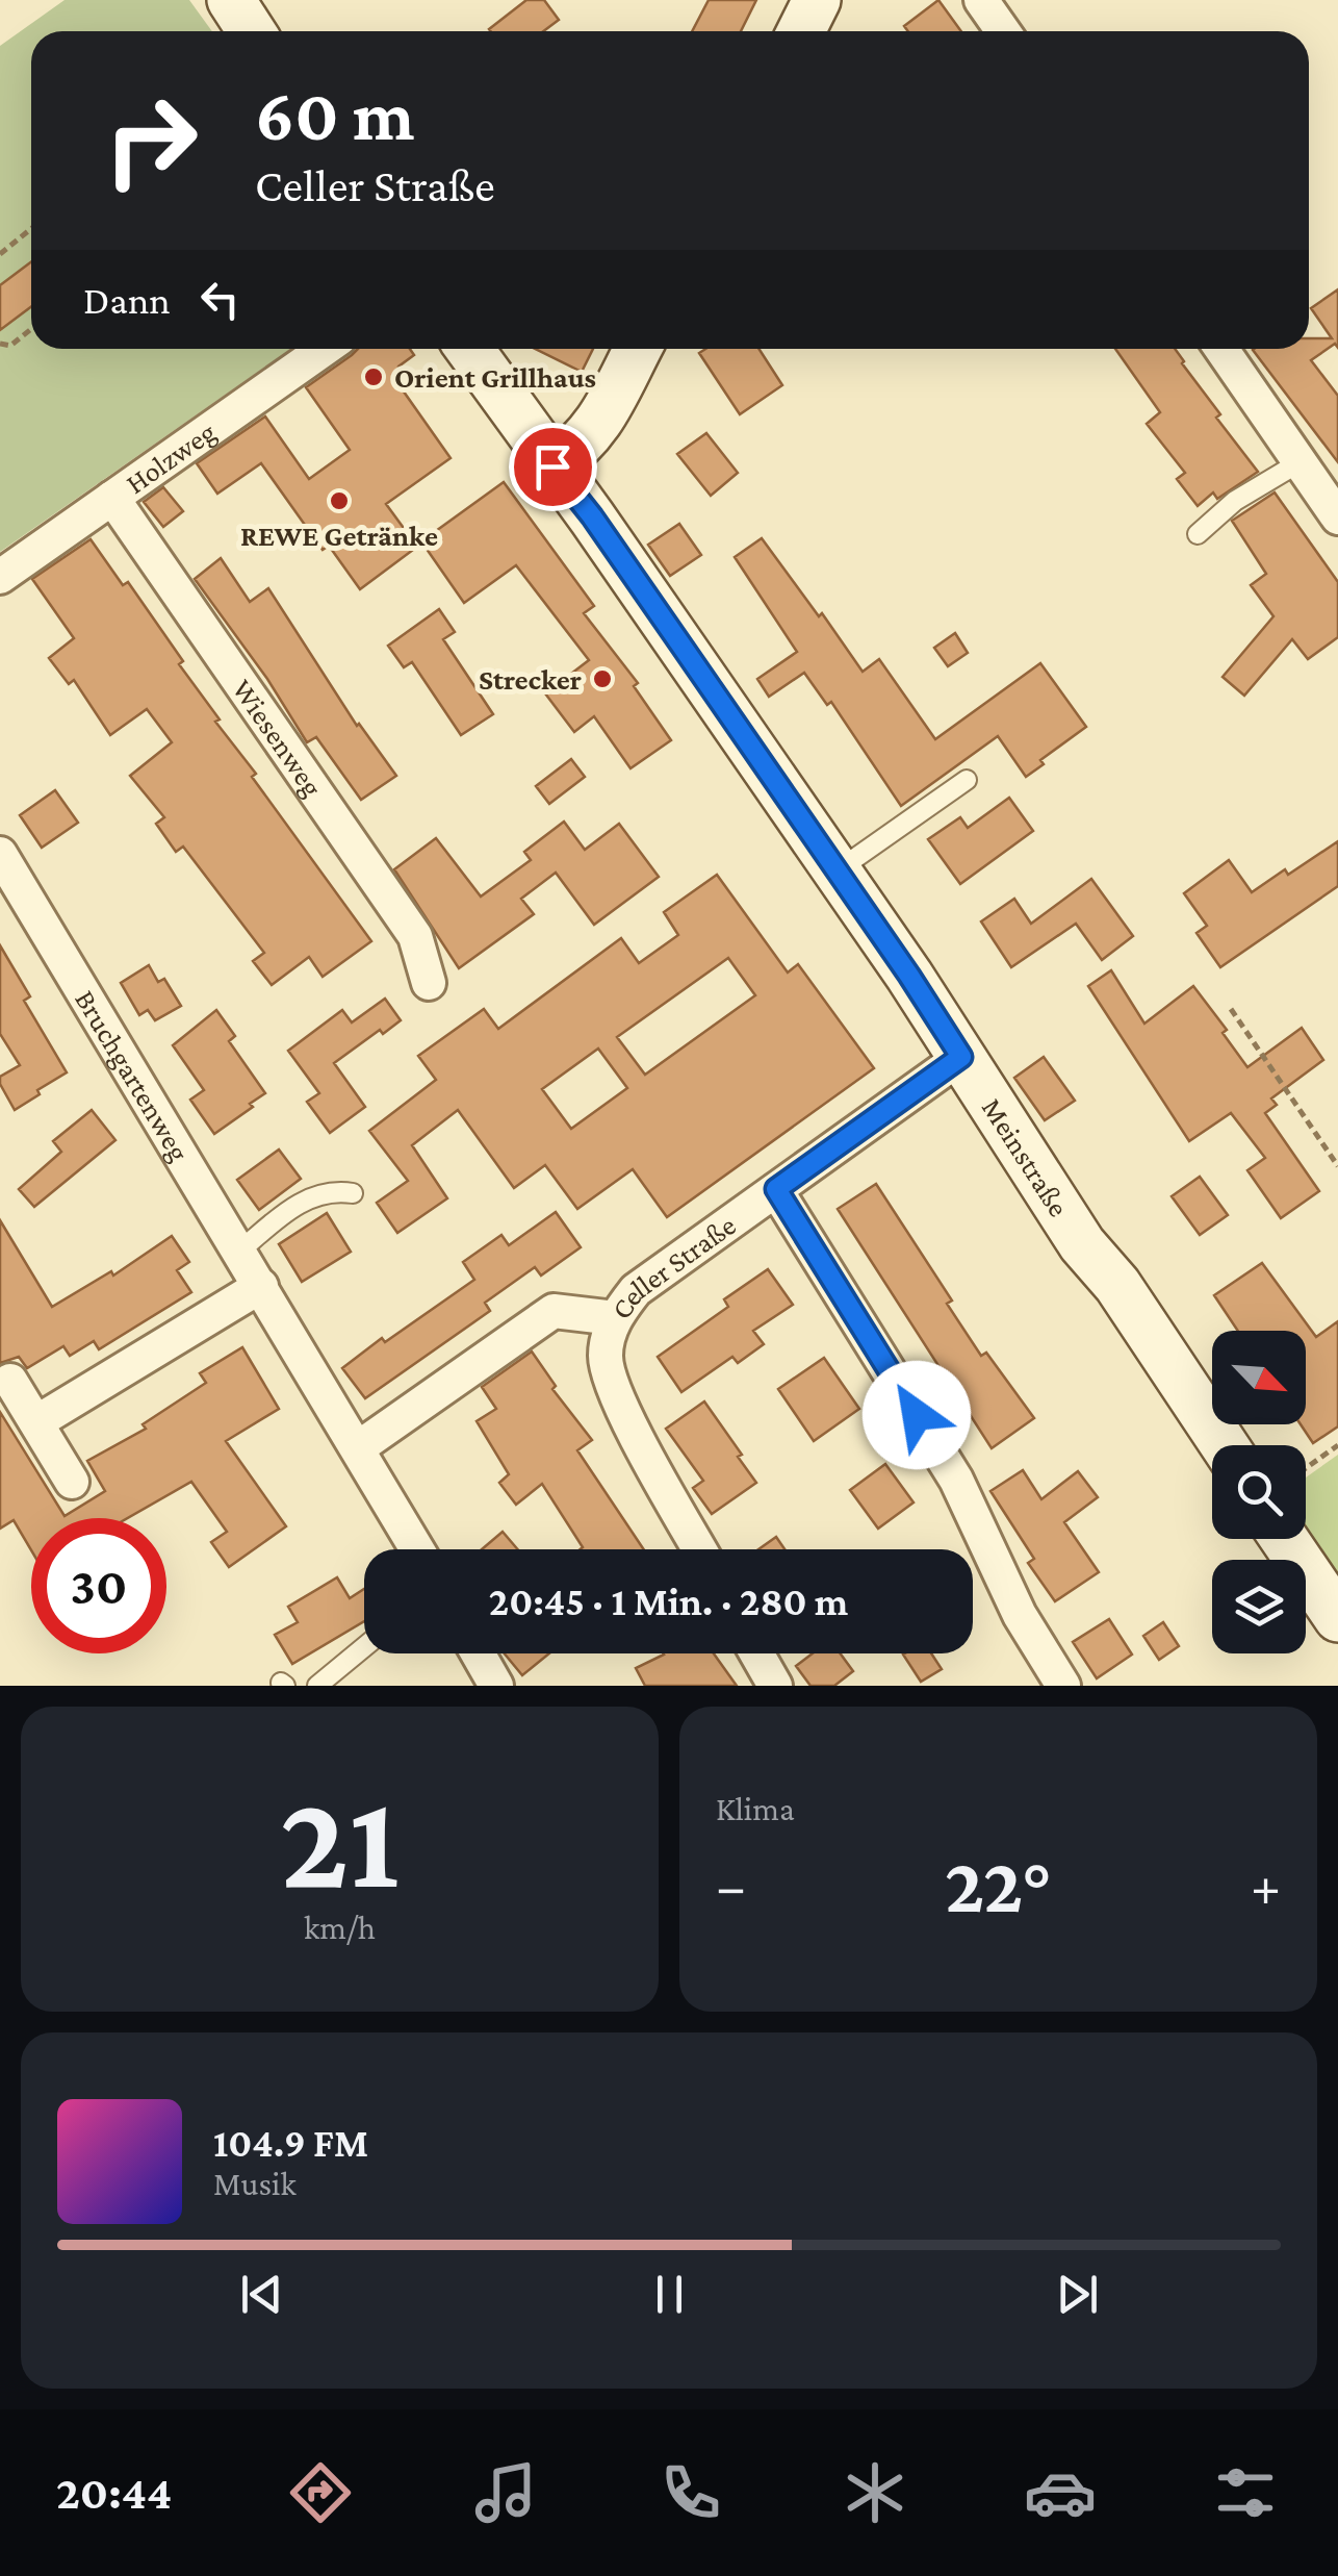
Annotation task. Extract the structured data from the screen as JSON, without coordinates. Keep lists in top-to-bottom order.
{
  "streets": {
    "street": [
      "Holzweg",
      "Wiesenweg",
      "Bruchgartenweg",
      "Meinstraße",
      "Celler Straße"
    ]
  },
  "crossings": [
    ["Holzweg", "Wiesenweg"],
    ["Meinstraße", "Celler Straße"]
  ],
  "places": ["Orient Grillhaus", "REWE Getränke", "Strecker"],
  "north": "bottom right",
  "page": {
    "turn": ["60 m", "Celler Straße"],
    "then": "Dann",
    "limit": "30",
    "trip": "20:45 · 1 Min. · 280 m",
    "tile": [
      ["21", "km/h"],
      "Klima"
    ],
    "heat": ["−", "22°", "+"],
    "song": ["104.9 FM", "Musik"],
    "tabs": "20:44"
  }
}
